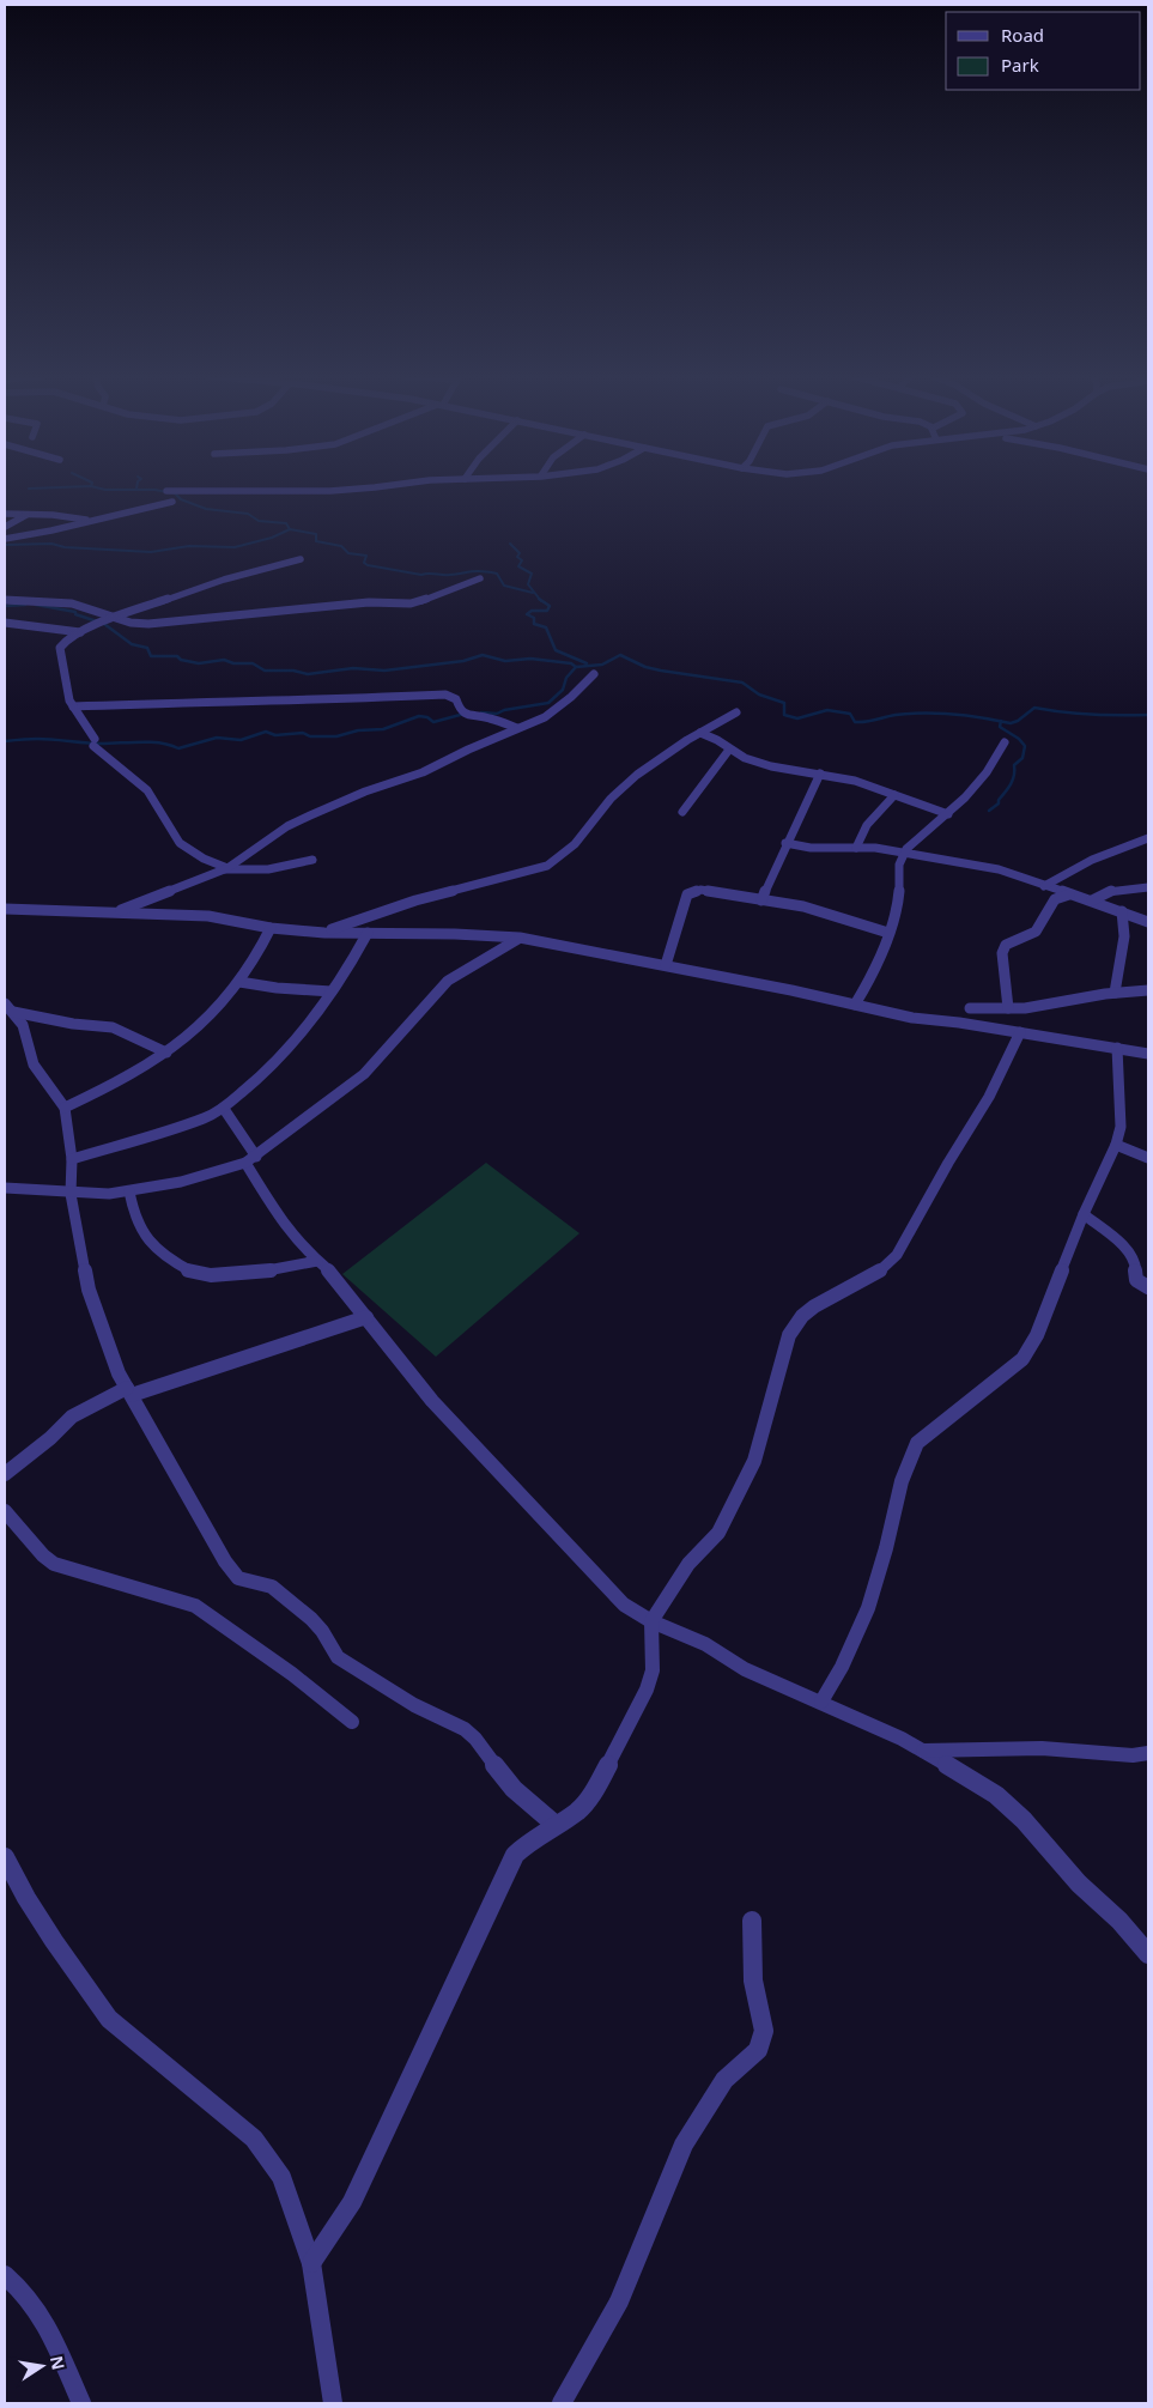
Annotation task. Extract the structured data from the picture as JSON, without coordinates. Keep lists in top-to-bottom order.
{
  "legend": ["Road", "Park"],
  "north": "right"
}
